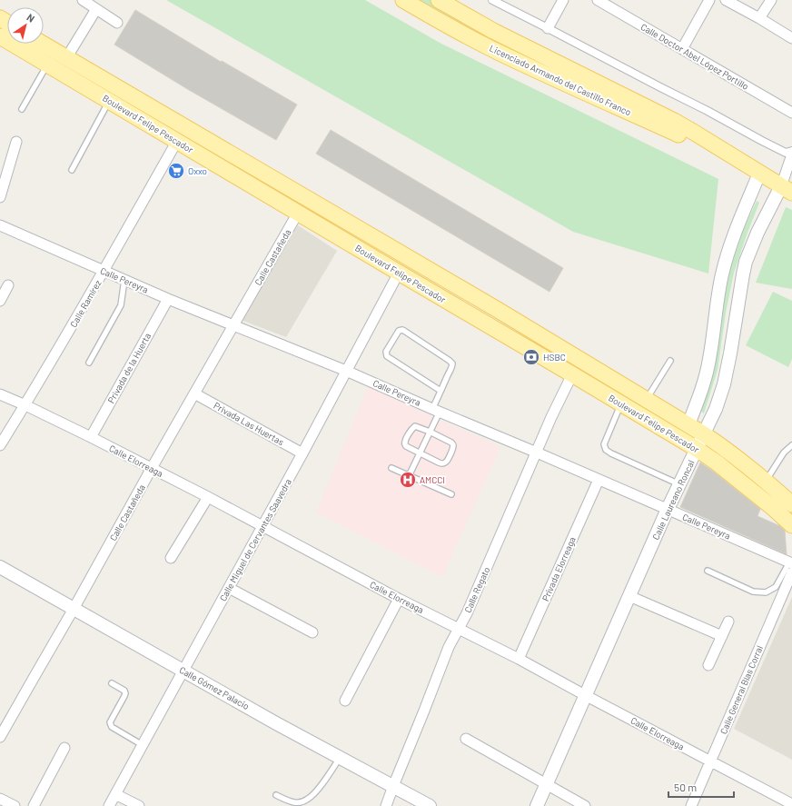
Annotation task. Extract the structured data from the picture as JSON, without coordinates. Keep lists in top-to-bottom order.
{
  "streets": {
    "main road": ["Licenciado Armando del Castillo Franco", "Boulevard Felipe Pescador"],
    "street": [
      "Calle Doctor Abel López Portillo",
      "Calle Castañeda",
      "Calle Pereyra",
      "Calle Ramírez",
      "Privada de la Huerta",
      "Privada Las Huertas",
      "Calle Elorreaga",
      "Calle Laureano Roncal",
      "Calle Miguel de Cervantes Saavedra",
      "Privada Elorreaga",
      "Calle Regato",
      "Calle Gómez Palacio",
      "Calle General Blas Corral"
    ]
  },
  "crossings": [
    ["Licenciado Armando del Castillo Franco", "Calle Laureano Roncal"],
    ["Boulevard Felipe Pescador", "Calle Castañeda"],
    ["Boulevard Felipe Pescador", "Calle Ramírez"],
    ["Boulevard Felipe Pescador", "Calle Laureano Roncal"],
    ["Boulevard Felipe Pescador", "Calle Miguel de Cervantes Saavedra"],
    ["Boulevard Felipe Pescador", "Calle Regato"],
    ["Calle Castañeda", "Calle Pereyra"],
    ["Calle Castañeda", "Privada Las Huertas"],
    ["Calle Castañeda", "Calle Elorreaga"],
    ["Calle Castañeda", "Calle Gómez Palacio"],
    ["Calle Pereyra", "Calle Ramírez"],
    ["Calle Pereyra", "Privada de la Huerta"],
    ["Calle Pereyra", "Calle Laureano Roncal"],
    ["Calle Pereyra", "Calle Miguel de Cervantes Saavedra"],
    ["Calle Pereyra", "Privada Elorreaga"],
    ["Calle Pereyra", "Calle Regato"],
    ["Calle Ramírez", "Calle Elorreaga"],
    ["Privada de la Huerta", "Calle Elorreaga"],
    ["Privada Las Huertas", "Calle Miguel de Cervantes Saavedra"],
    ["Calle Elorreaga", "Calle Laureano Roncal"],
    ["Calle Elorreaga", "Calle Miguel de Cervantes Saavedra"],
    ["Calle Elorreaga", "Privada Elorreaga"],
    ["Calle Elorreaga", "Calle Regato"],
    ["Calle Elorreaga", "Calle General Blas Corral"],
    ["Calle Miguel de Cervantes Saavedra", "Calle Gómez Palacio"],
    ["Calle Regato", "Calle Gómez Palacio"]
  ],
  "places": {
    "supermarket": ["Oxxo"],
    "bank": ["HSBC"],
    "hospital": ["AMCCI"]
  },
  "scale_bar": "50 m",
  "north": "top right"
}
